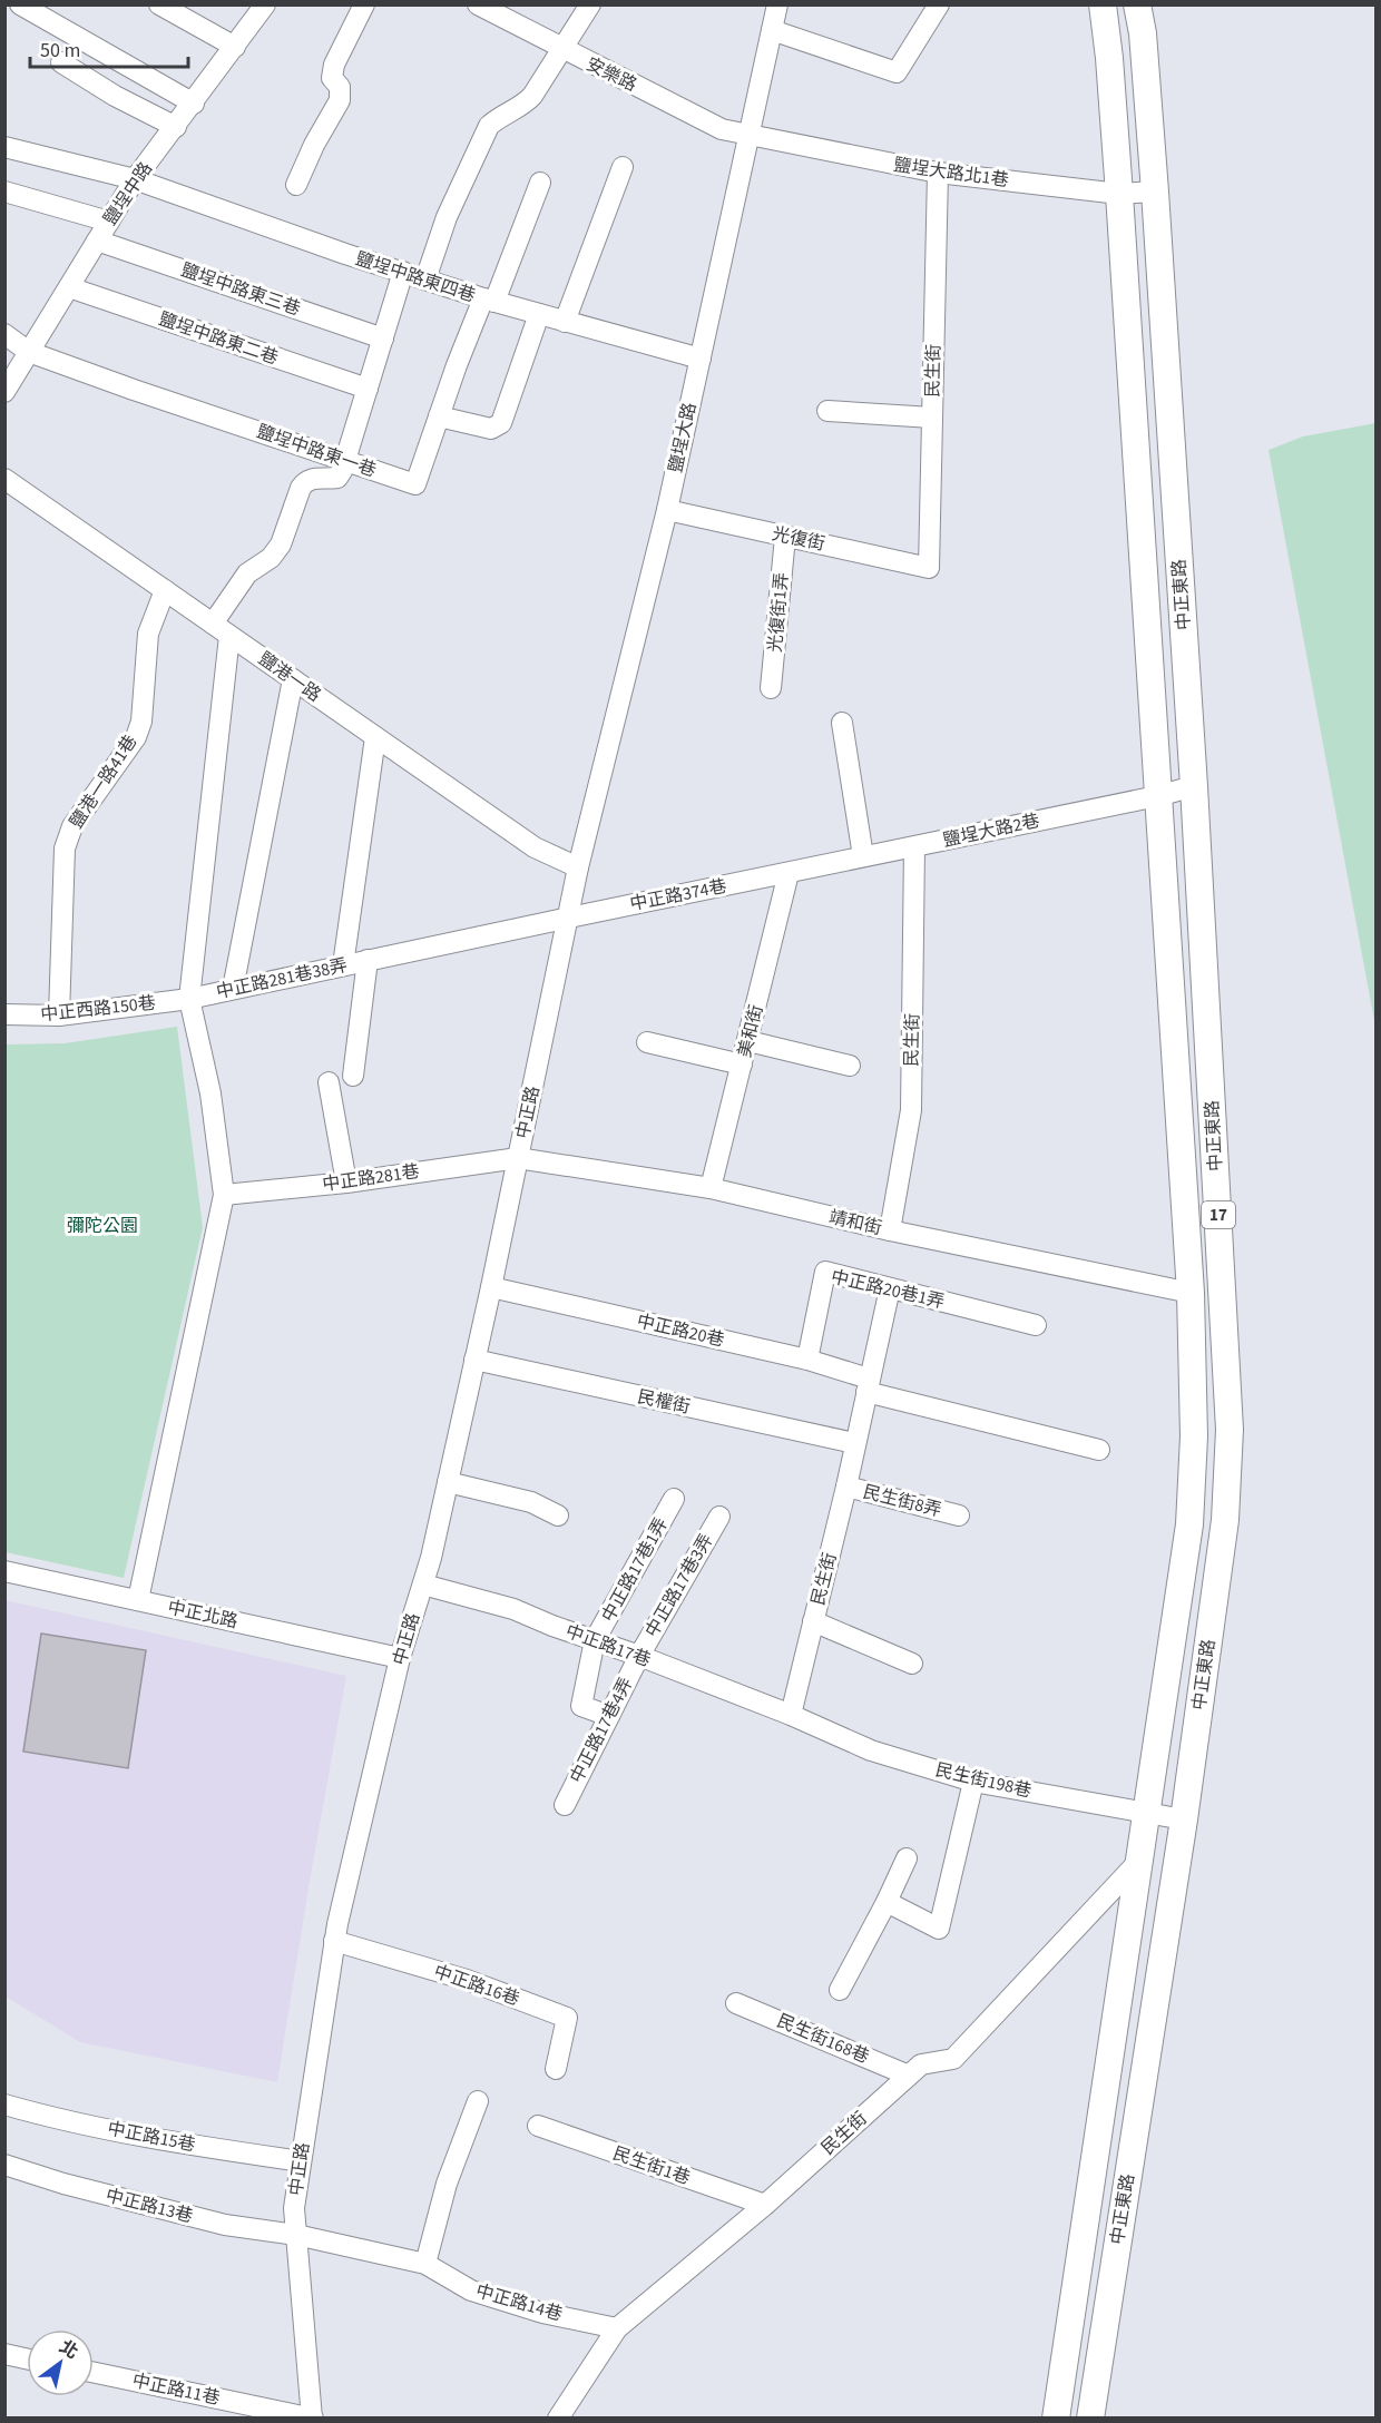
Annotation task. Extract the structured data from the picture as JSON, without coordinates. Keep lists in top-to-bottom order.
{
  "streets": {
    "main road": ["中正東路", "17"],
    "street": [
      "安樂路",
      "鹽埕大路北1巷",
      "鹽埕中路",
      "鹽埕中路東四巷",
      "鹽埕中路東三巷",
      "鹽埕中路東二巷",
      "民生街",
      "鹽埕大路",
      "鹽埕中路東一巷",
      "光復街",
      "光復街1弄",
      "鹽港一路",
      "鹽港一路41巷",
      "鹽埕大路2巷",
      "中正路374巷",
      "中正路281巷38弄",
      "中正西路150巷",
      "美和街",
      "中正路",
      "中正路281巷",
      "靖和街",
      "中正路20巷1弄",
      "中正路20巷",
      "民權街",
      "民生街8弄",
      "中正路17巷1弄",
      "中正路17巷3弄",
      "中正北路",
      "中正路17巷",
      "中正路17巷4弄",
      "民生街198巷",
      "中正路16巷",
      "民生街168巷",
      "中正路15巷",
      "民生街1巷",
      "中正路13巷",
      "中正路14巷",
      "中正路11巷"
    ]
  },
  "crossings": [
    ["安樂路", "鹽埕大路北1巷"],
    ["安樂路", "鹽埕大路"],
    ["鹽埕大路北1巷", "民生街"],
    ["鹽埕大路北1巷", "鹽埕大路"],
    ["鹽埕大路北1巷", "中正東路"],
    ["鹽埕中路", "鹽埕中路東四巷"],
    ["鹽埕中路", "鹽埕中路東三巷"],
    ["鹽埕中路", "鹽埕中路東二巷"],
    ["鹽埕中路", "鹽埕中路東一巷"],
    ["鹽埕中路東四巷", "鹽埕大路"],
    ["鹽埕中路東四巷", "鹽埕中路東一巷"],
    ["民生街", "光復街"],
    ["民生街", "中正東路"],
    ["民生街", "鹽埕大路2巷"],
    ["民生街", "靖和街"],
    ["民生街", "民權街"],
    ["民生街", "民生街8弄"],
    ["民生街", "中正路17巷"],
    ["民生街", "民生街198巷"],
    ["民生街", "民生街168巷"],
    ["民生街", "民生街1巷"],
    ["民生街", "中正路14巷"],
    ["鹽埕大路", "光復街"],
    ["鹽埕大路", "鹽港一路"],
    ["鹽埕大路", "中正路"],
    ["光復街", "光復街1弄"],
    ["中正東路", "鹽埕大路2巷"],
    ["中正東路", "靖和街"],
    ["中正東路", "民生街198巷"],
    ["鹽港一路", "鹽港一路41巷"],
    ["鹽港一路", "中正路"],
    ["鹽港一路41巷", "中正西路150巷"],
    ["鹽埕大路2巷", "中正路374巷"],
    ["鹽埕大路2巷", "美和街"],
    ["中正路374巷", "中正路281巷38弄"],
    ["中正路374巷", "美和街"],
    ["中正路374巷", "中正路"],
    ["中正路281巷38弄", "中正西路150巷"],
    ["中正路281巷38弄", "中正路"],
    ["中正路281巷38弄", "中正路281巷"],
    ["中正路281巷38弄", "中正北路"],
    ["美和街", "靖和街"],
    ["中正路", "中正路281巷"],
    ["中正路", "靖和街"],
    ["中正路", "中正路20巷"],
    ["中正路", "民權街"],
    ["中正路", "中正北路"],
    ["中正路", "中正路17巷"],
    ["中正路", "中正路16巷"],
    ["中正路", "中正路15巷"],
    ["中正路", "中正路13巷"],
    ["中正路", "中正路14巷"],
    ["中正路", "中正路11巷"],
    ["中正路281巷", "靖和街"],
    ["中正路20巷1弄", "中正路20巷"],
    ["中正路17巷1弄", "中正路17巷"],
    ["中正路17巷1弄", "中正路17巷4弄"],
    ["中正路17巷3弄", "中正路17巷"],
    ["中正路17巷3弄", "中正路17巷4弄"],
    ["中正路17巷", "中正路17巷4弄"],
    ["中正路17巷", "民生街198巷"],
    ["中正路13巷", "中正路14巷"]
  ],
  "parks": ["彌陀公園"],
  "scale_bar": "50 m",
  "north": "top right"
}
